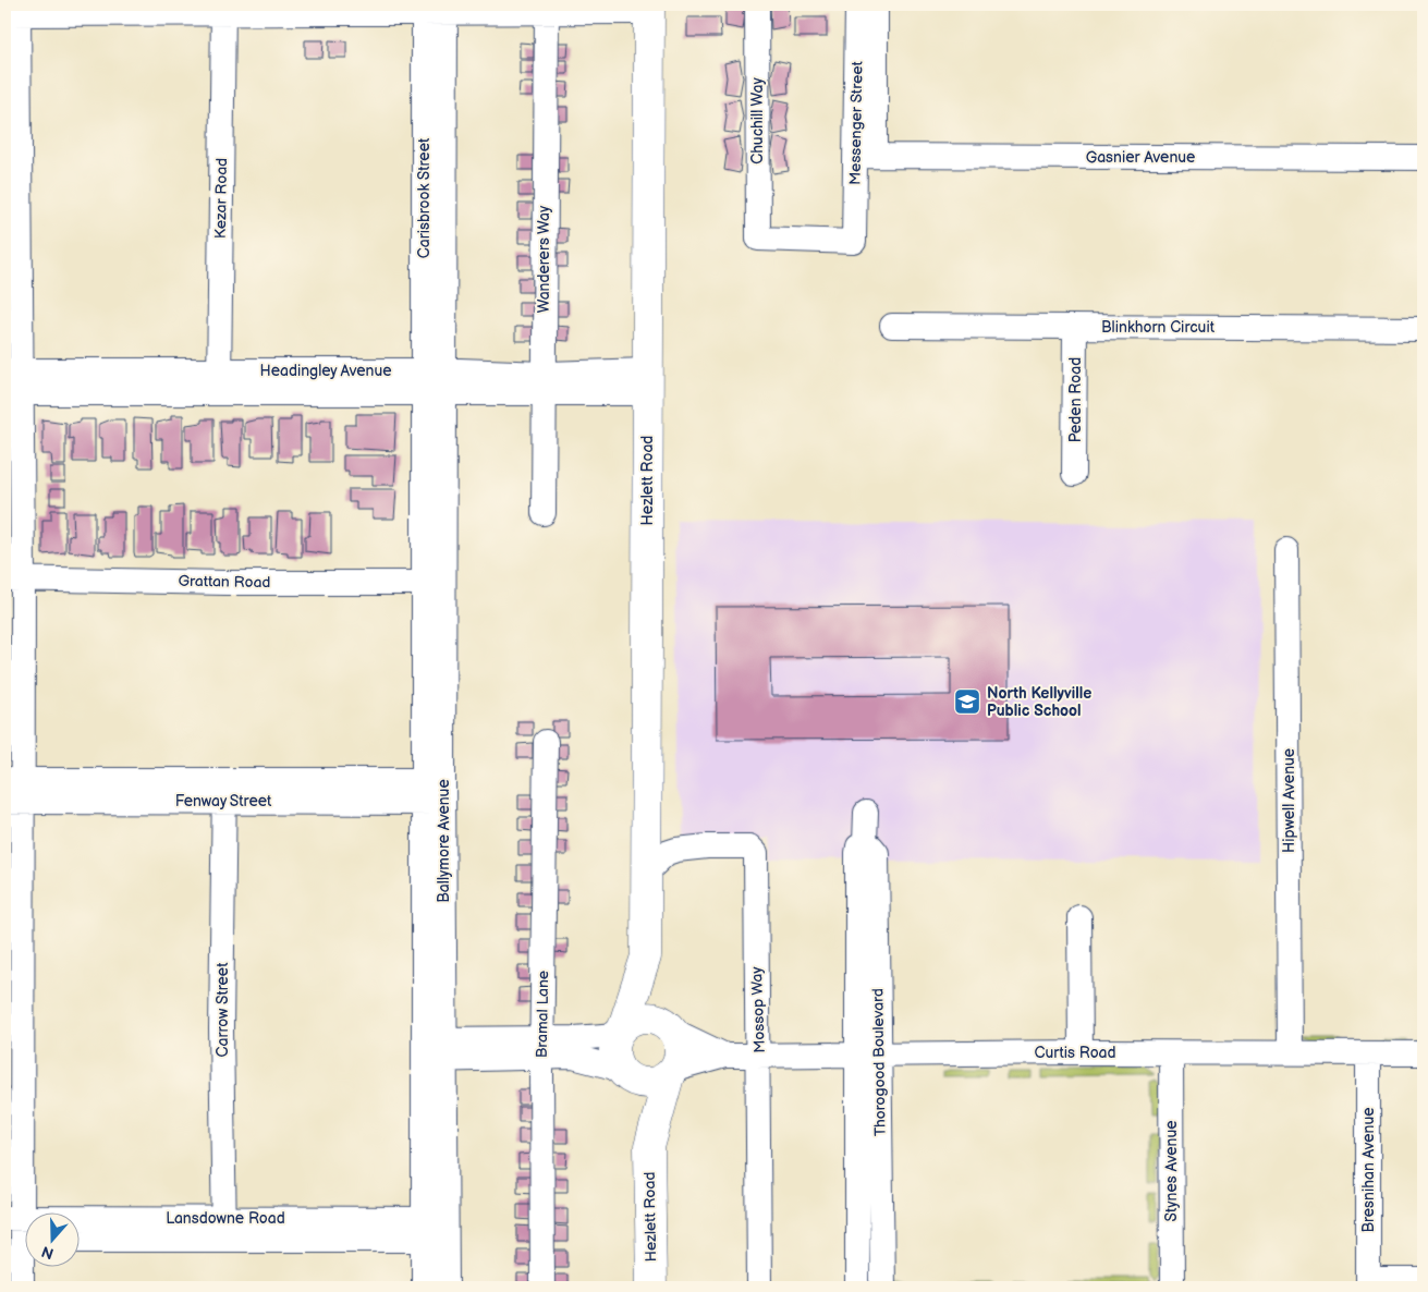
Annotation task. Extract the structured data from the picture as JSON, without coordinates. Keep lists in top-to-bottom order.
{
  "streets": {
    "main road": ["Hezlett Road"],
    "street": [
      "Chuchill Way",
      "Messenger Street",
      "Gasnier Avenue",
      "Kezar Road",
      "Carisbrook Street",
      "Wanderers Way",
      "Blinkhorn Circuit",
      "Headingley Avenue",
      "Peden Road",
      "Grattan Road",
      "Fenway Street",
      "Hipwell Avenue",
      "Ballymore Avenue",
      "Carrow Street",
      "Mossop Way",
      "Bramal Lane",
      "Curtis Road",
      "Thorogood Boulevard",
      "Bresnihan Avenue",
      "Stynes Avenue",
      "Lansdowne Road"
    ]
  },
  "crossings": [
    ["Chuchill Way", "Messenger Street"],
    ["Messenger Street", "Gasnier Avenue"],
    ["Kezar Road", "Headingley Avenue"],
    ["Carisbrook Street", "Headingley Avenue"],
    ["Carisbrook Street", "Ballymore Avenue"],
    ["Wanderers Way", "Headingley Avenue"],
    ["Blinkhorn Circuit", "Peden Road"],
    ["Headingley Avenue", "Hezlett Road"],
    ["Headingley Avenue", "Ballymore Avenue"],
    ["Hezlett Road", "Mossop Way"],
    ["Hezlett Road", "Curtis Road"],
    ["Grattan Road", "Ballymore Avenue"],
    ["Fenway Street", "Ballymore Avenue"],
    ["Fenway Street", "Carrow Street"],
    ["Hipwell Avenue", "Curtis Road"],
    ["Ballymore Avenue", "Lansdowne Road"],
    ["Carrow Street", "Lansdowne Road"],
    ["Mossop Way", "Curtis Road"],
    ["Curtis Road", "Thorogood Boulevard"],
    ["Curtis Road", "Bresnihan Avenue"],
    ["Curtis Road", "Stynes Avenue"]
  ],
  "places": {
    "school or university": ["North Kellyville Public School"]
  },
  "north": "bottom"
}
